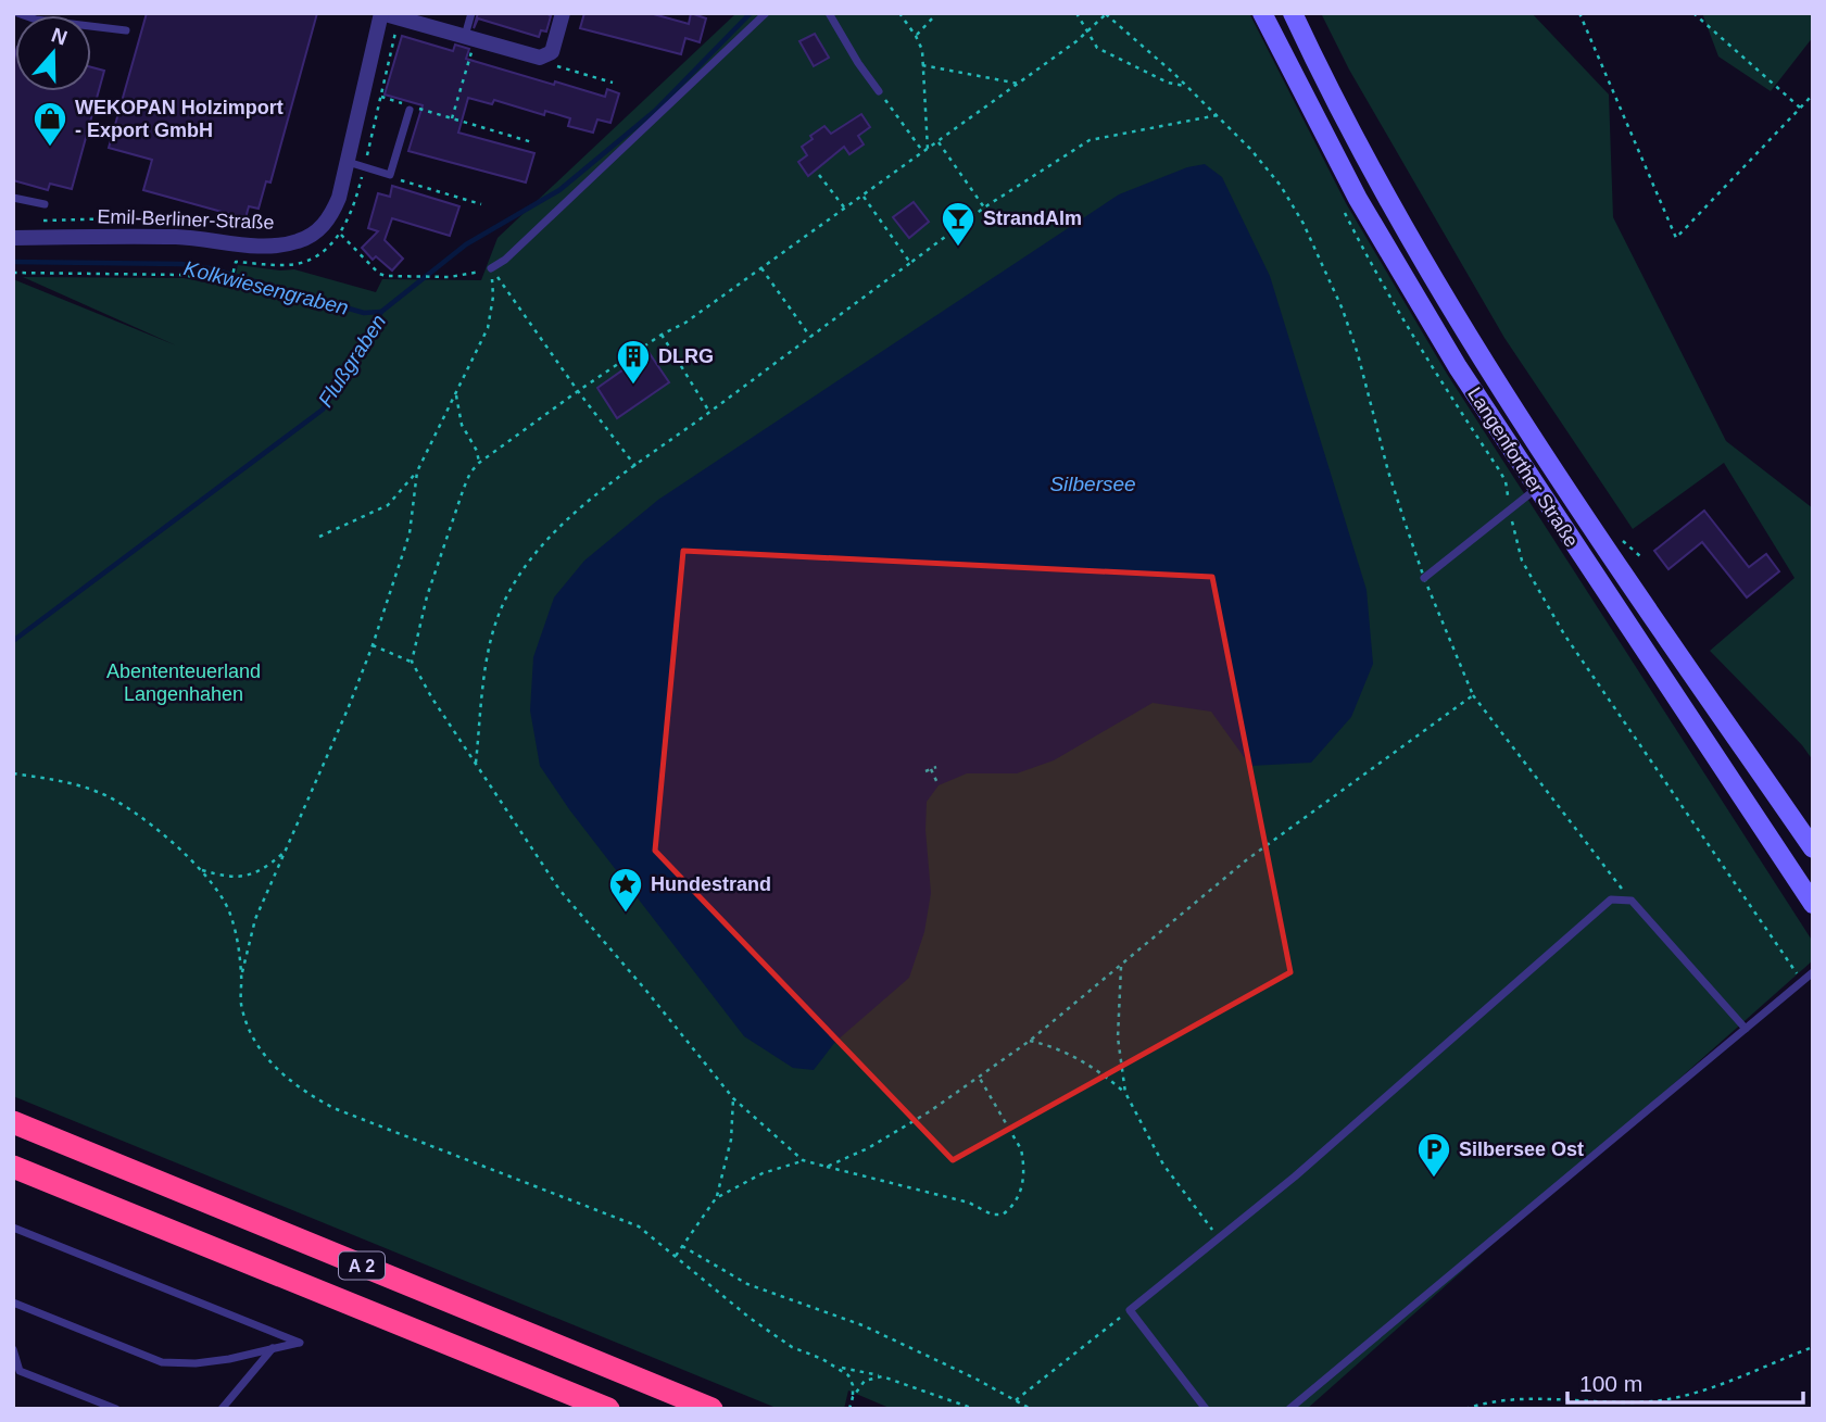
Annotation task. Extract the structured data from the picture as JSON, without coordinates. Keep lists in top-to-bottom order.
{
  "streets": {
    "highway": ["A 2"],
    "main road": ["Langenforther Straße"],
    "street": ["Emil-Berliner-Straße"]
  },
  "water": ["Kolkwiesengraben", "Flußgraben", "Silbersee"],
  "parks": ["Abententeuerland Langenhahen"],
  "places": {
    "shop": ["WEKOPAN Holzimport - Export GmbH"],
    "bar": ["StrandAlm"],
    "building": ["DLRG"],
    "place": ["Hundestrand"],
    "parking": ["Silbersee Ost"]
  },
  "scale_bar": "100 m",
  "north": "top"
}
